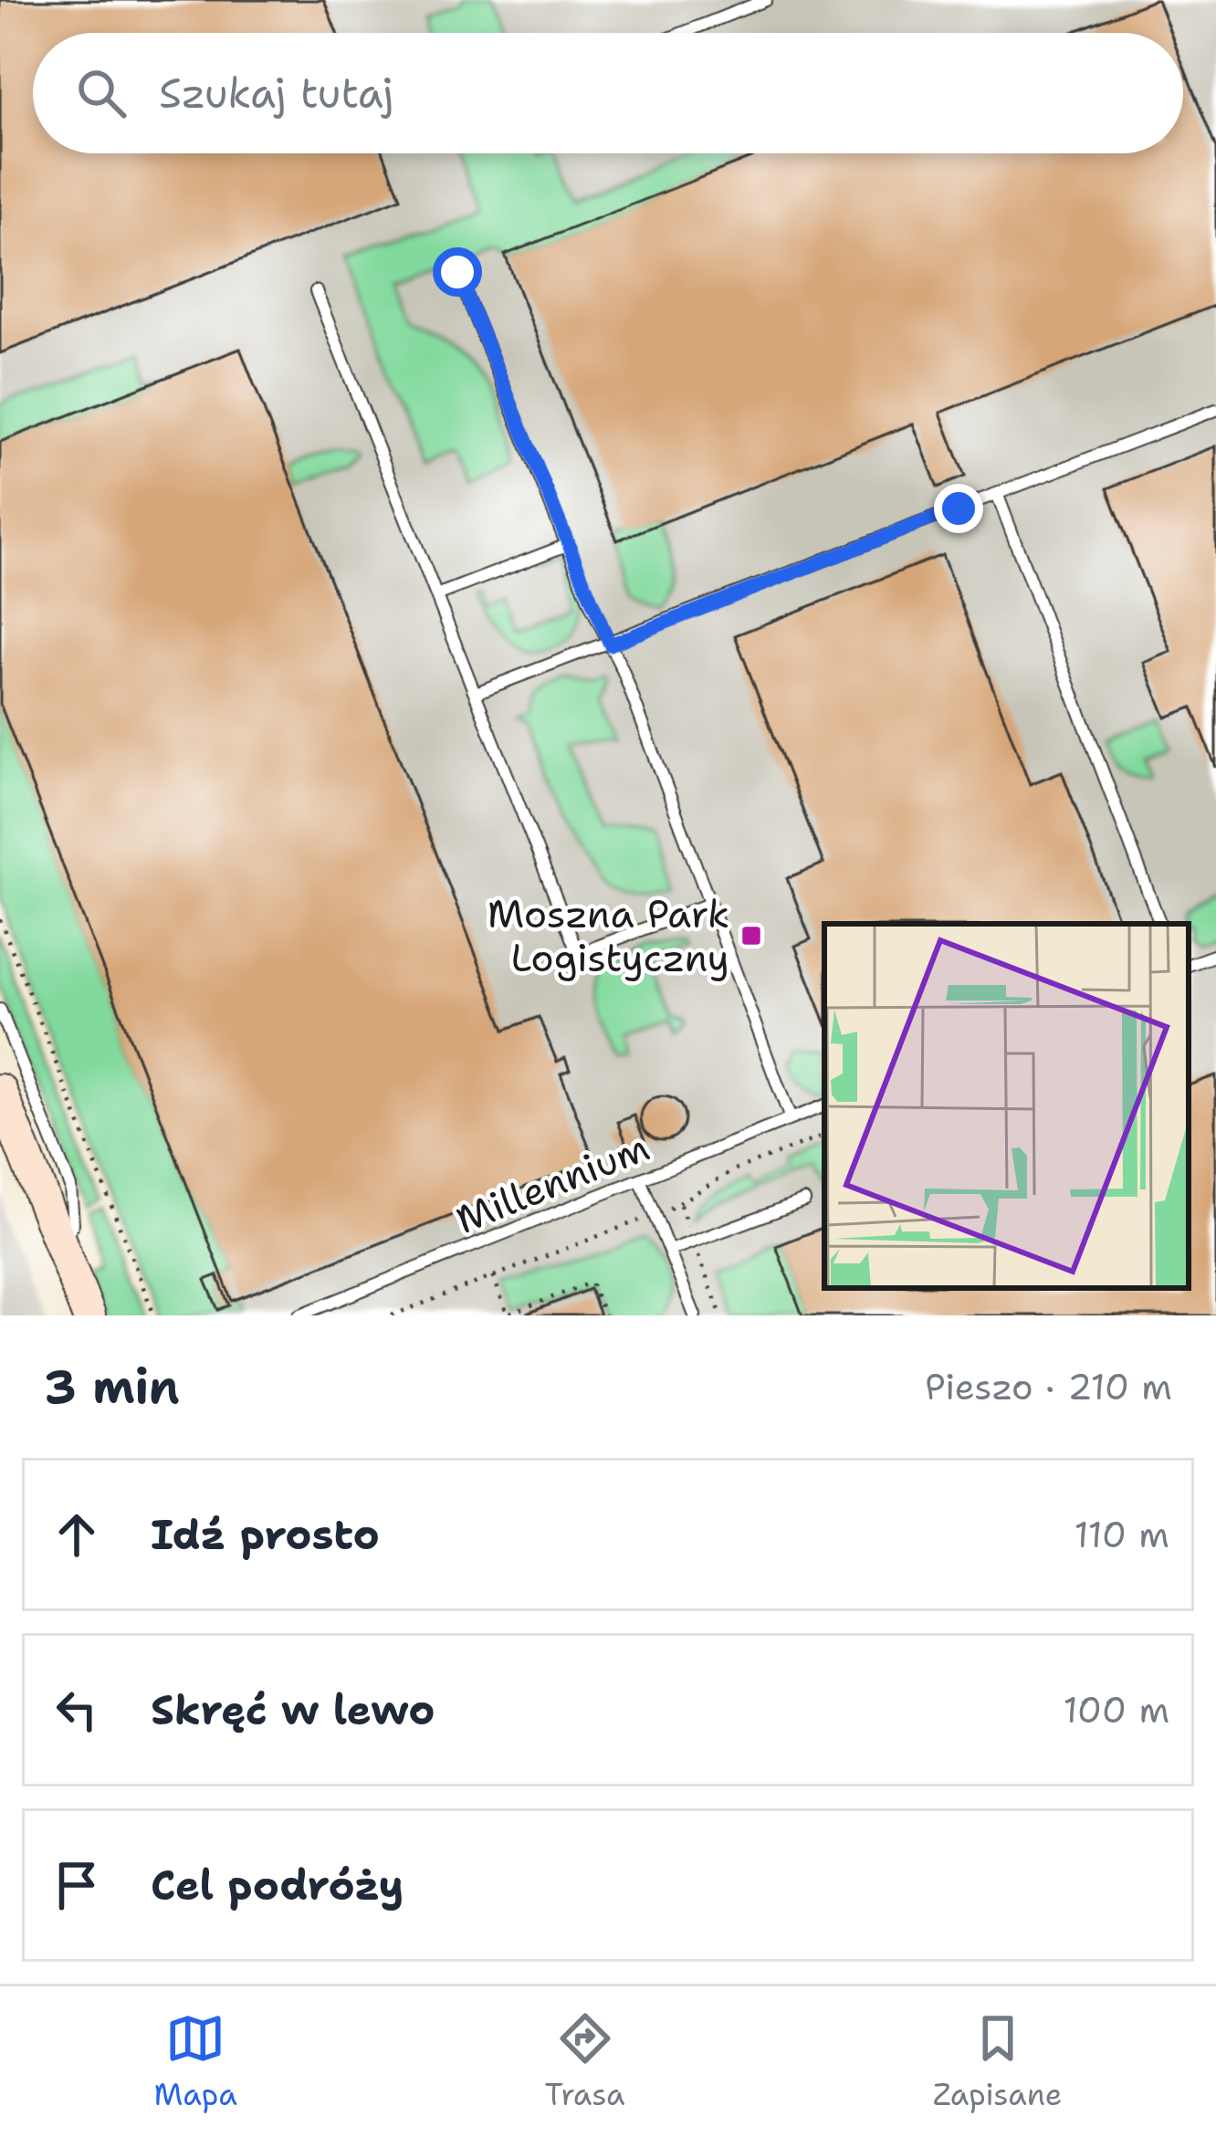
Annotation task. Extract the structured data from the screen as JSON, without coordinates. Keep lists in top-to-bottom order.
{
  "streets": {
    "lane": ["Millennium"]
  },
  "places": {
    "transit": ["Moszna Park Logistyczny"]
  },
  "page": {
    "search": "Szukaj tutaj",
    "heading": ["3 min", "Pieszo · 210 m"],
    "list": [
      ["Idź prosto", "110 m"],
      ["Skręć w lewo", "100 m"],
      "Cel podróży"
    ],
    "nav": ["Mapa", "Trasa", "Zapisane"]
  }
}
